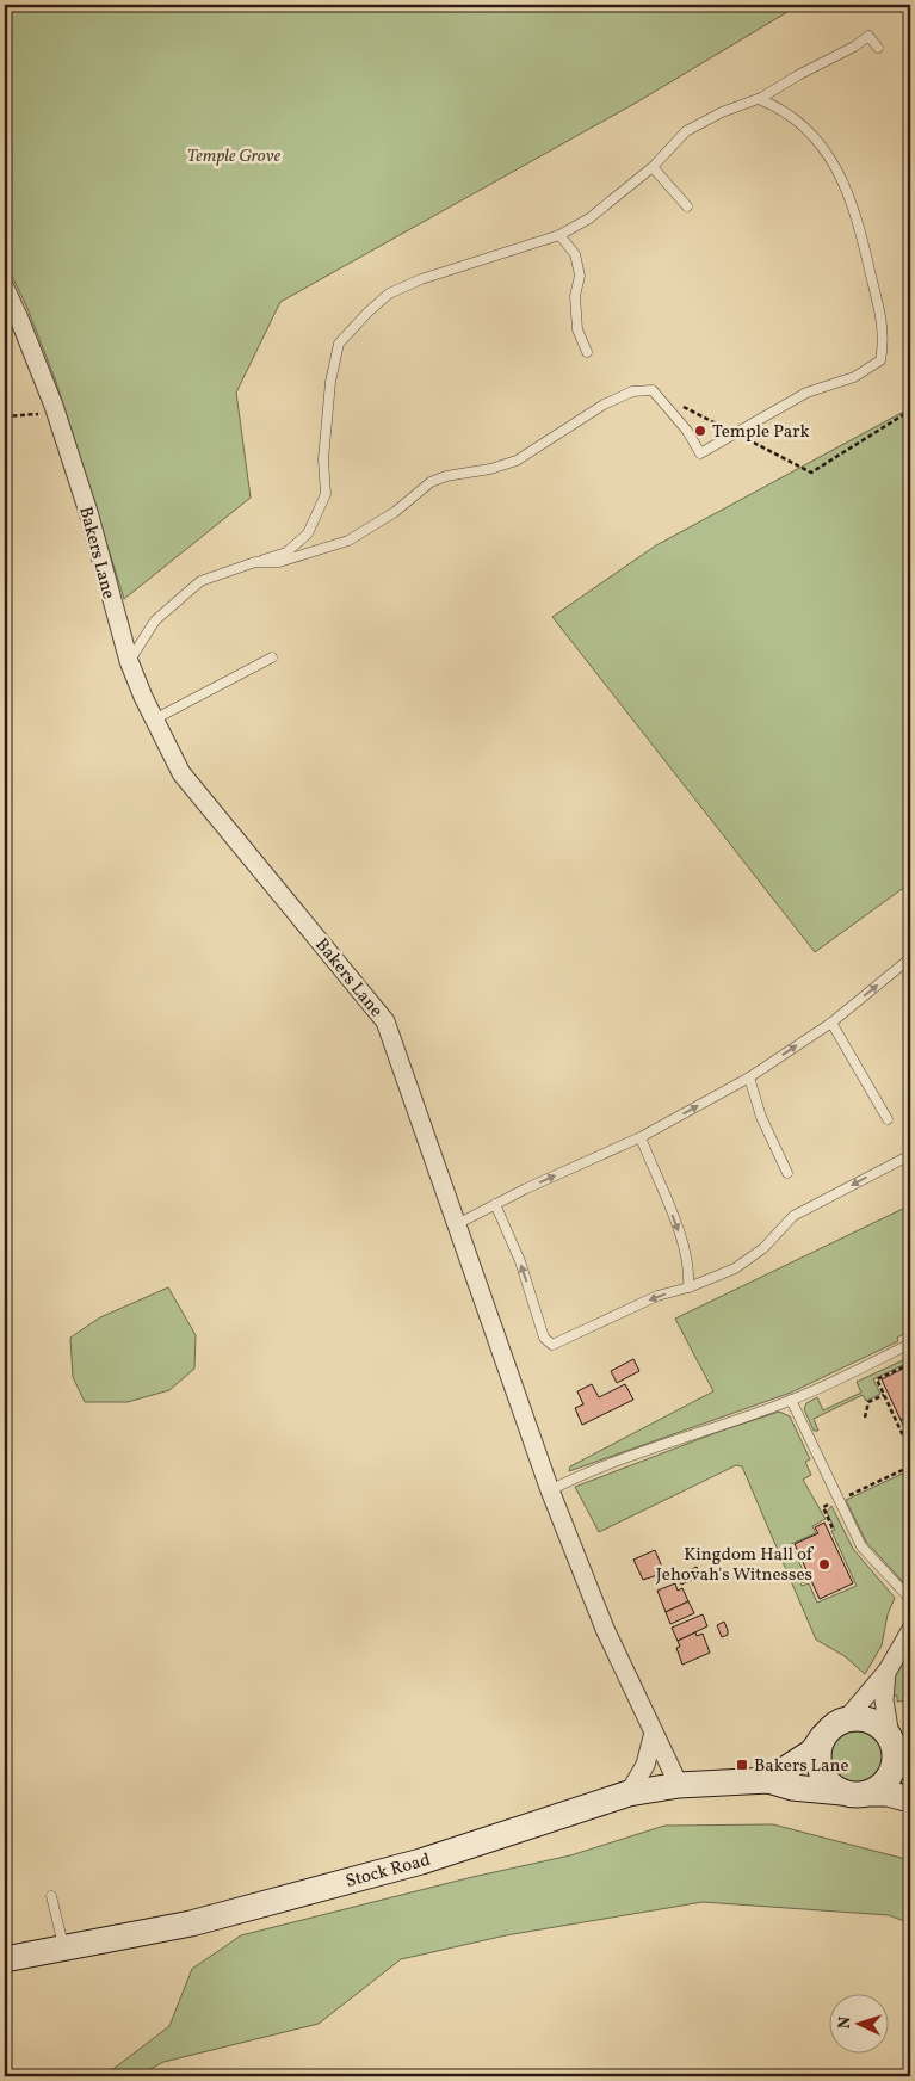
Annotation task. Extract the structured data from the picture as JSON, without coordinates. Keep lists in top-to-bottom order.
{
  "streets": {
    "main road": ["Stock Road"],
    "street": ["Bakers Lane"]
  },
  "crossings": [
    ["Bakers Lane", "Stock Road"]
  ],
  "parks": ["Temple Grove"],
  "places": {
    "other": ["Temple Park", "Kingdom Hall of Jehovah's Witnesses"],
    "transit": ["Bakers Lane"]
  },
  "north": "left"
}
